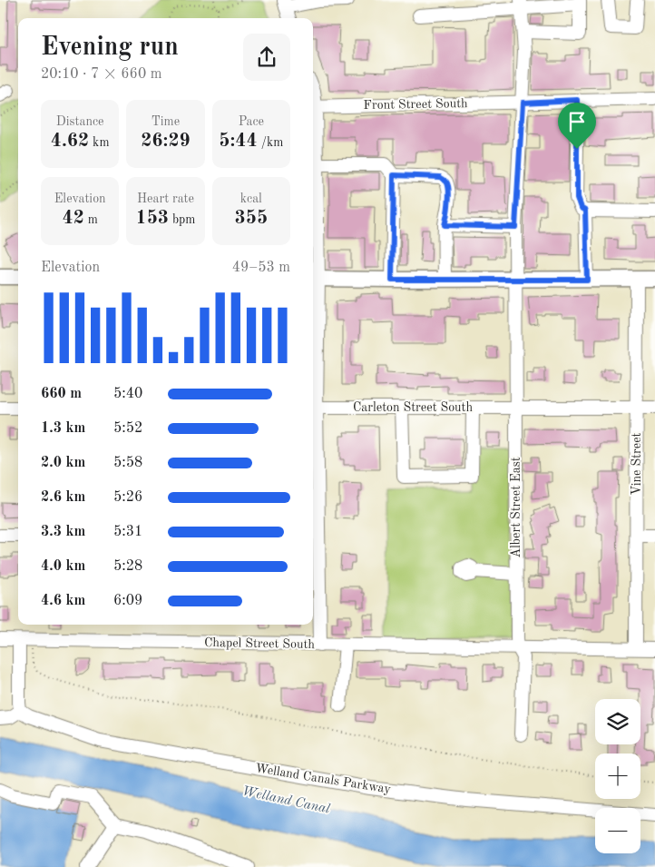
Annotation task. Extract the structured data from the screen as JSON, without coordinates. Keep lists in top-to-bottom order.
{
  "streets": {
    "street": [
      "Front Street South",
      "Carleton Street South",
      "Vine Street",
      "Albert Street East",
      "Chapel Street South",
      "Welland Canals Parkway"
    ]
  },
  "crossings": [
    ["Front Street South", "Albert Street East"],
    ["Carleton Street South", "Vine Street"],
    ["Carleton Street South", "Albert Street East"],
    ["Vine Street", "Chapel Street South"],
    ["Albert Street East", "Chapel Street South"]
  ],
  "water": ["Welland Canal"],
  "page": {
    "heading": ["Evening run", "20:10 · 7 × 660 m"],
    "stats": [
      ["Distance", "4.62 km"],
      ["Time", "26:29"],
      ["Pace", "5:44 /km"],
      ["Elevation", "42 m"],
      ["Heart rate", "153 bpm"],
      ["kcal", "355"]
    ],
    "chart": ["Elevation", "49–53 m"],
    "list": [
      {
        "name": "660 m",
        "note": "5:40"
      },
      {
        "name": "1.3 km",
        "note": "5:52"
      },
      {
        "name": "2.0 km",
        "note": "5:58"
      },
      {
        "name": "2.6 km",
        "note": "5:26"
      },
      {
        "name": "3.3 km",
        "note": "5:31"
      },
      {
        "name": "4.0 km",
        "note": "5:28"
      },
      {
        "name": "4.6 km",
        "note": "6:09"
      }
    ],
    "map_buttons": ["+", "−"]
  }
}
